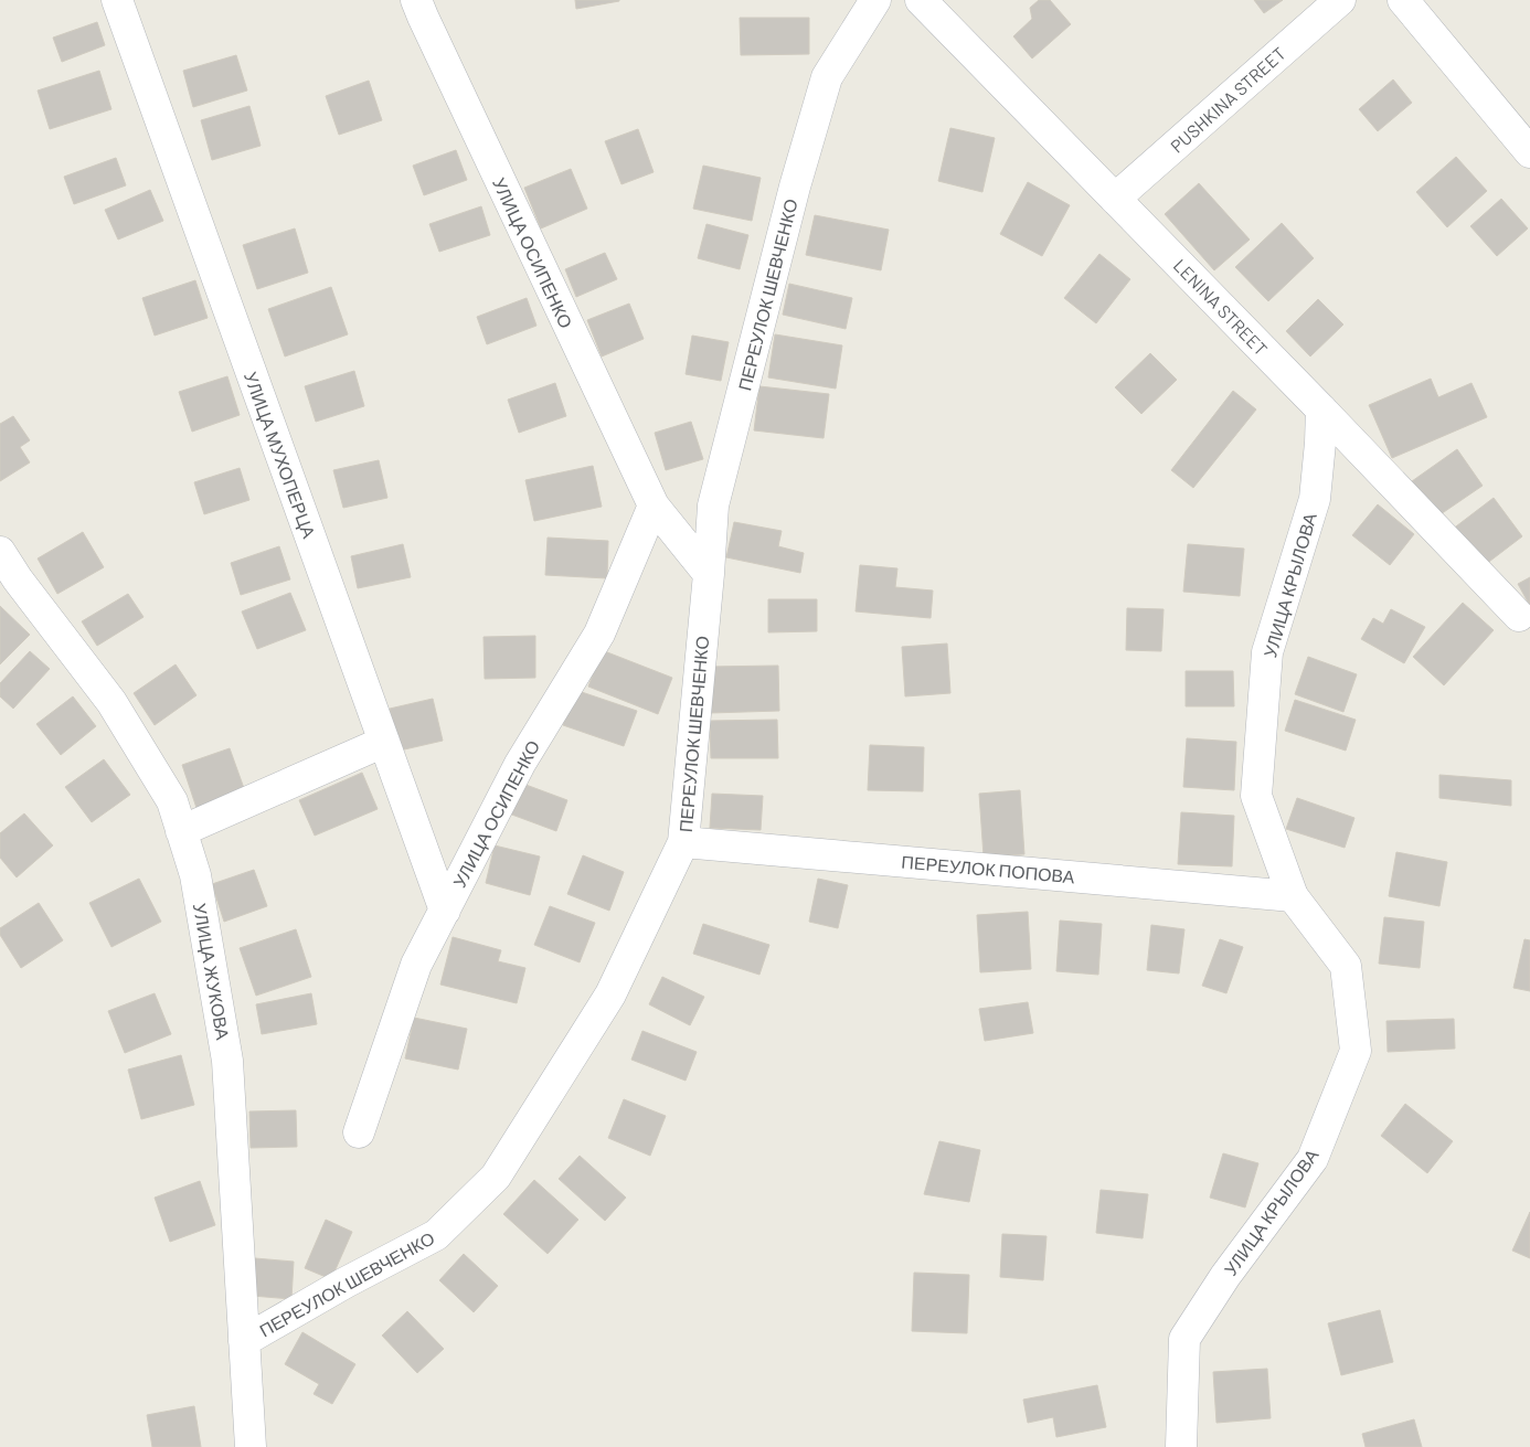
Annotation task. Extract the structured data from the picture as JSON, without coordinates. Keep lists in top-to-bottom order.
{
  "streets": {
    "street": [
      "PUSHKINA STREET",
      "УЛИЦА ОСИПЕНКО",
      "ПЕРЕУЛОК ШЕВЧЕНКО",
      "LENINA STREET",
      "УЛИЦА МУХОПЕРЦА",
      "УЛИЦА КРЫЛОВА",
      "ПЕРЕУЛОК ПОПОВА",
      "УЛИЦА ЖУКОВА"
    ]
  },
  "crossings": [
    ["PUSHKINA STREET", "LENINA STREET"],
    ["УЛИЦА ОСИПЕНКО", "ПЕРЕУЛОК ШЕВЧЕНКО"],
    ["УЛИЦА ОСИПЕНКО", "УЛИЦА МУХОПЕРЦА"],
    ["ПЕРЕУЛОК ШЕВЧЕНКО", "ПЕРЕУЛОК ПОПОВА"],
    ["ПЕРЕУЛОК ШЕВЧЕНКО", "УЛИЦА ЖУКОВА"],
    ["LENINA STREET", "УЛИЦА КРЫЛОВА"],
    ["УЛИЦА КРЫЛОВА", "ПЕРЕУЛОК ПОПОВА"]
  ]
}
